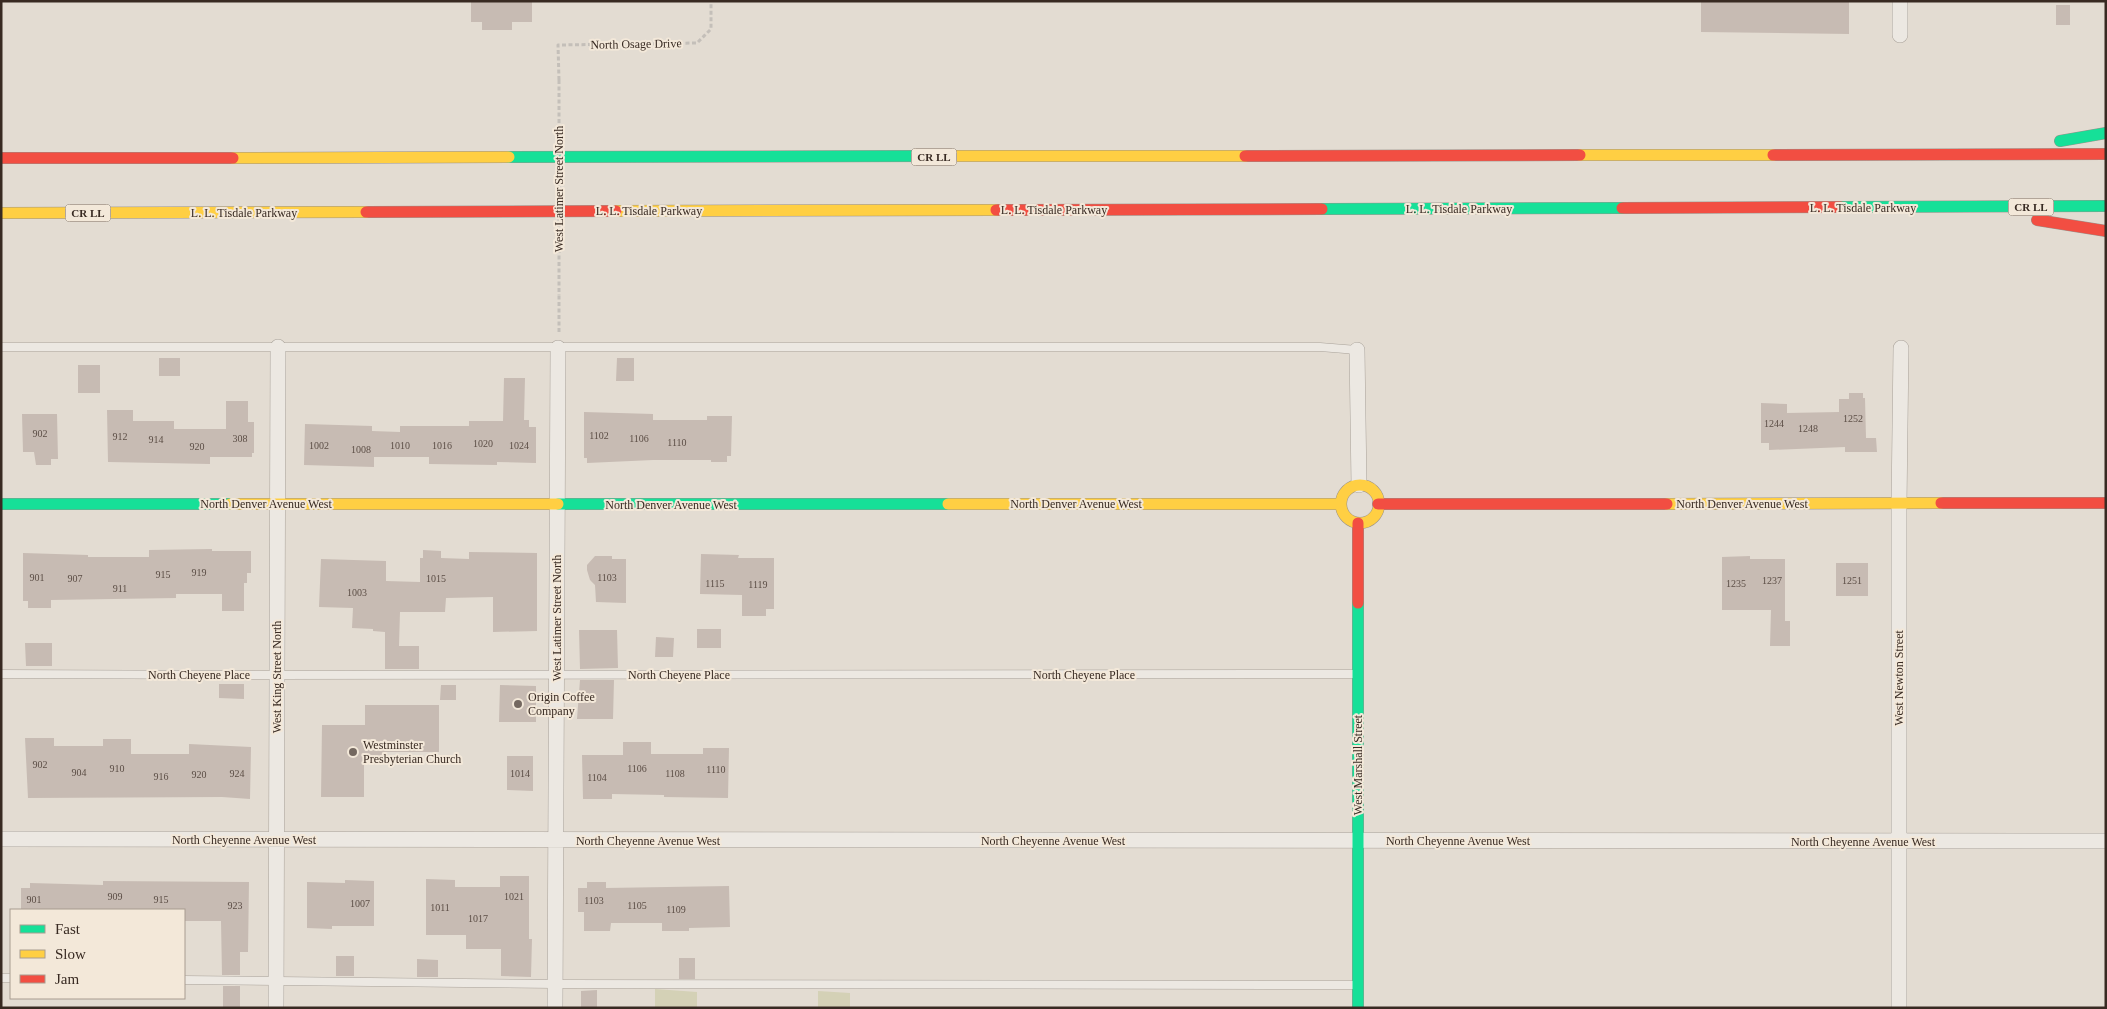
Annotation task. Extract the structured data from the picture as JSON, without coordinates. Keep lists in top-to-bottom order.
{
  "streets": {
    "main road": [
      "CR LL",
      "L. L. Tisdale Parkway",
      "North Denver Avenue West",
      "West Marshall Street"
    ],
    "street": [
      "West Latimer Street North",
      "West King Street North",
      "West Newton Street",
      "North Cheyenne Avenue West"
    ],
    "lane": ["North Cheyene Place"],
    "path": ["North Osage Drive"]
  },
  "crossings": [
    ["North Osage Drive", "West Latimer Street North"],
    ["West Latimer Street North", "North Denver Avenue West"],
    ["West Latimer Street North", "North Cheyene Place"],
    ["West Latimer Street North", "North Cheyenne Avenue West"],
    ["North Denver Avenue West", "West King Street North"],
    ["North Denver Avenue West", "West Newton Street"],
    ["North Denver Avenue West", "West Marshall Street"],
    ["North Cheyene Place", "West King Street North"],
    ["North Cheyene Place", "West Marshall Street"],
    ["West King Street North", "North Cheyenne Avenue West"],
    ["West Newton Street", "North Cheyenne Avenue West"],
    ["West Marshall Street", "North Cheyenne Avenue West"]
  ],
  "places": ["Origin Coffee Company", "Westminster Presbyterian Church"],
  "house_numbers": [
    "1252",
    "1244",
    "1248",
    "902",
    "1102",
    "912",
    "308",
    "1106",
    "914",
    "1110",
    "1020",
    "1002",
    "1010",
    "1016",
    "1024",
    "920",
    "1008",
    "919",
    "915",
    "901",
    "1103",
    "907",
    "1015",
    "1237",
    "1251",
    "1115",
    "1235",
    "1119",
    "911",
    "1003",
    "902",
    "910",
    "1106",
    "1110",
    "904",
    "924",
    "1014",
    "1108",
    "920",
    "916",
    "1104",
    "909",
    "1021",
    "901",
    "915",
    "1103",
    "1007",
    "923",
    "1105",
    "1011",
    "1109",
    "1017"
  ],
  "legend": ["Fast", "Slow", "Jam"]
}
